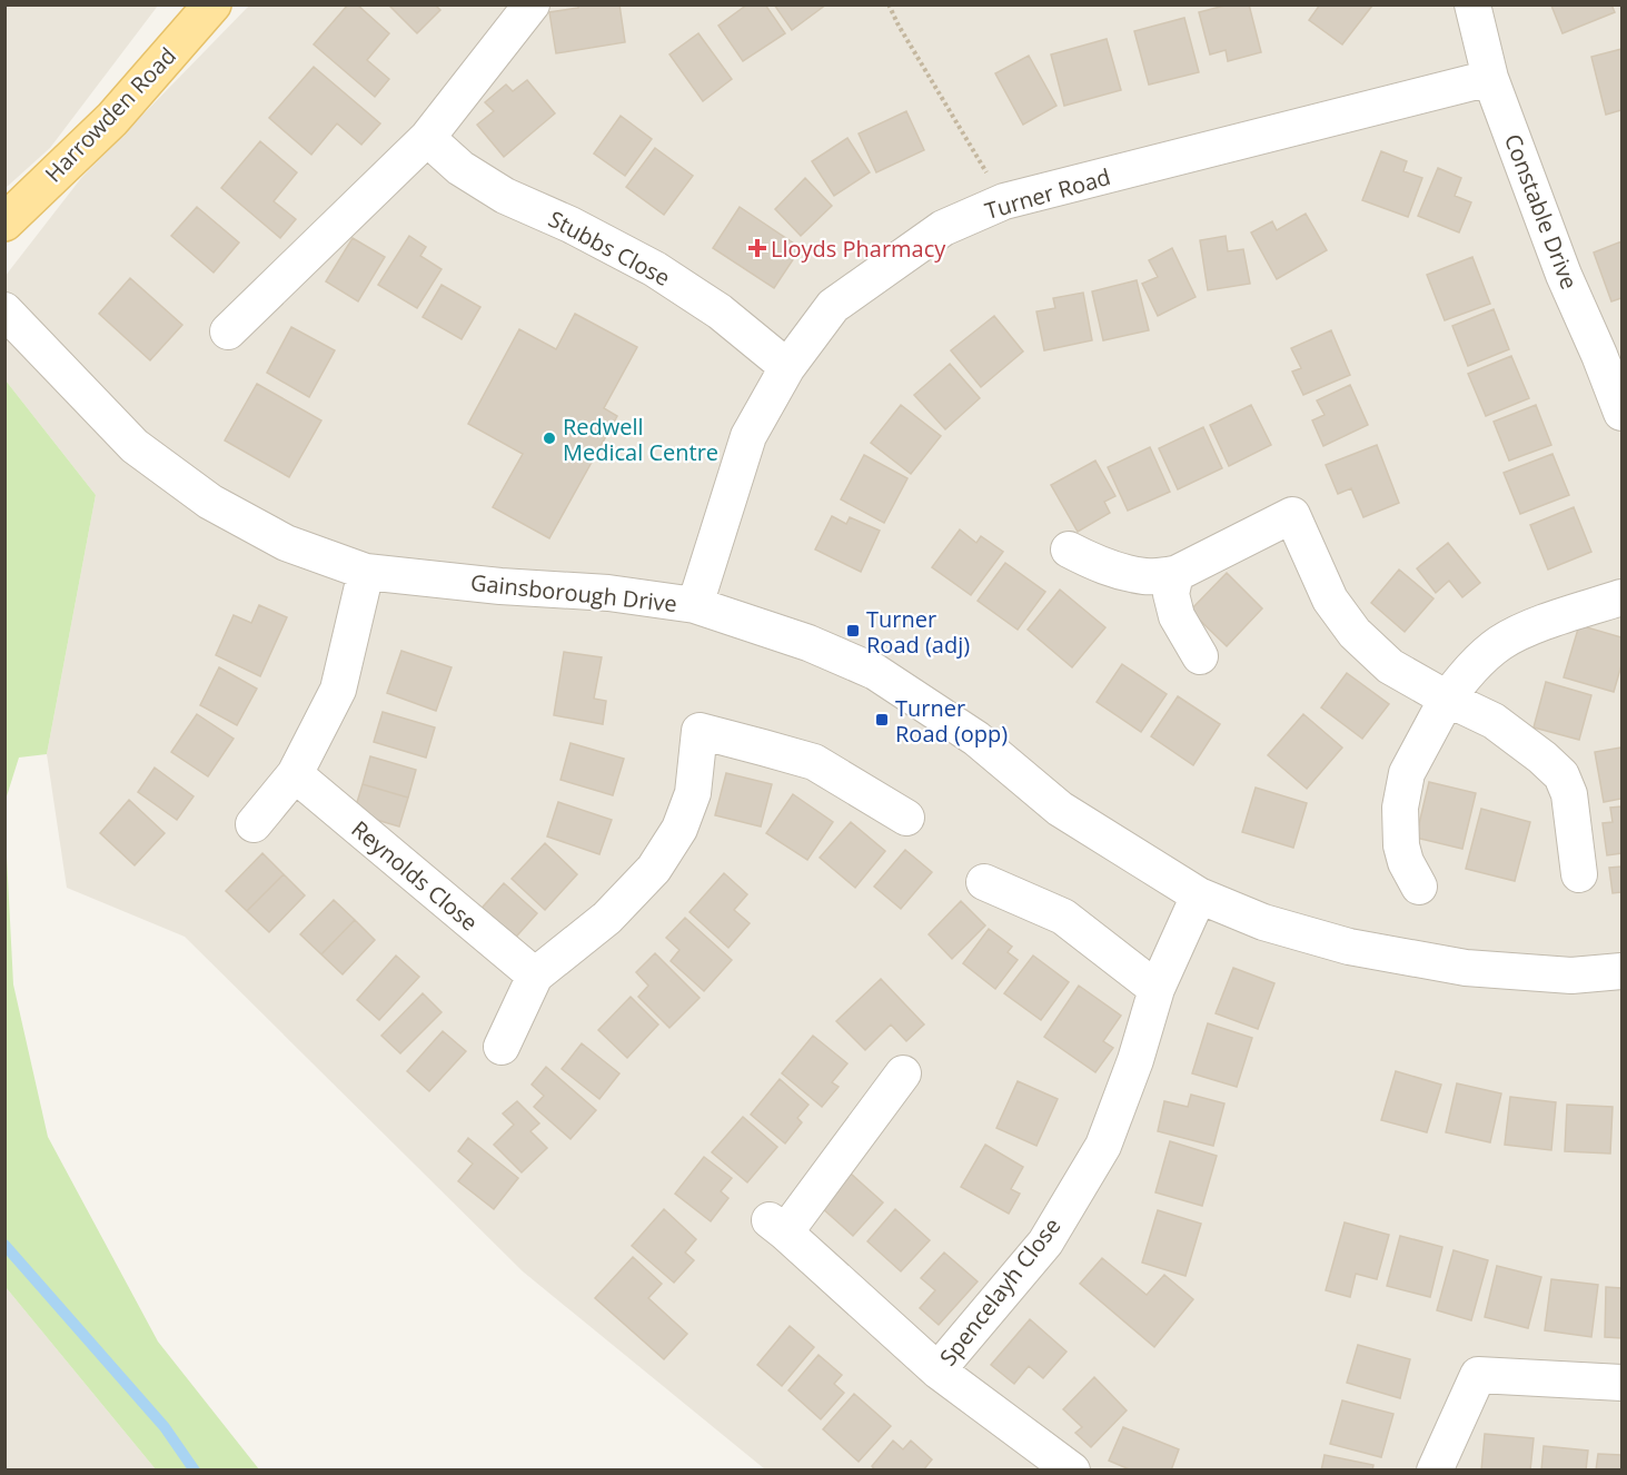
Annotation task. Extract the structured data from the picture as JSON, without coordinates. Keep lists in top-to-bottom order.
{
  "streets": {
    "main road": ["Harrowden Road"],
    "street": [
      "Turner Road",
      "Constable Drive",
      "Stubbs Close",
      "Gainsborough Drive",
      "Reynolds Close",
      "Spencelayh Close"
    ]
  },
  "crossings": [
    ["Turner Road", "Constable Drive"],
    ["Turner Road", "Stubbs Close"],
    ["Turner Road", "Gainsborough Drive"],
    ["Gainsborough Drive", "Spencelayh Close"]
  ],
  "places": {
    "health": ["Lloyds Pharmacy"],
    "other": ["Redwell Medical Centre"],
    "transit": ["Turner Road (adj)", "Turner Road (opp)"]
  }
}
